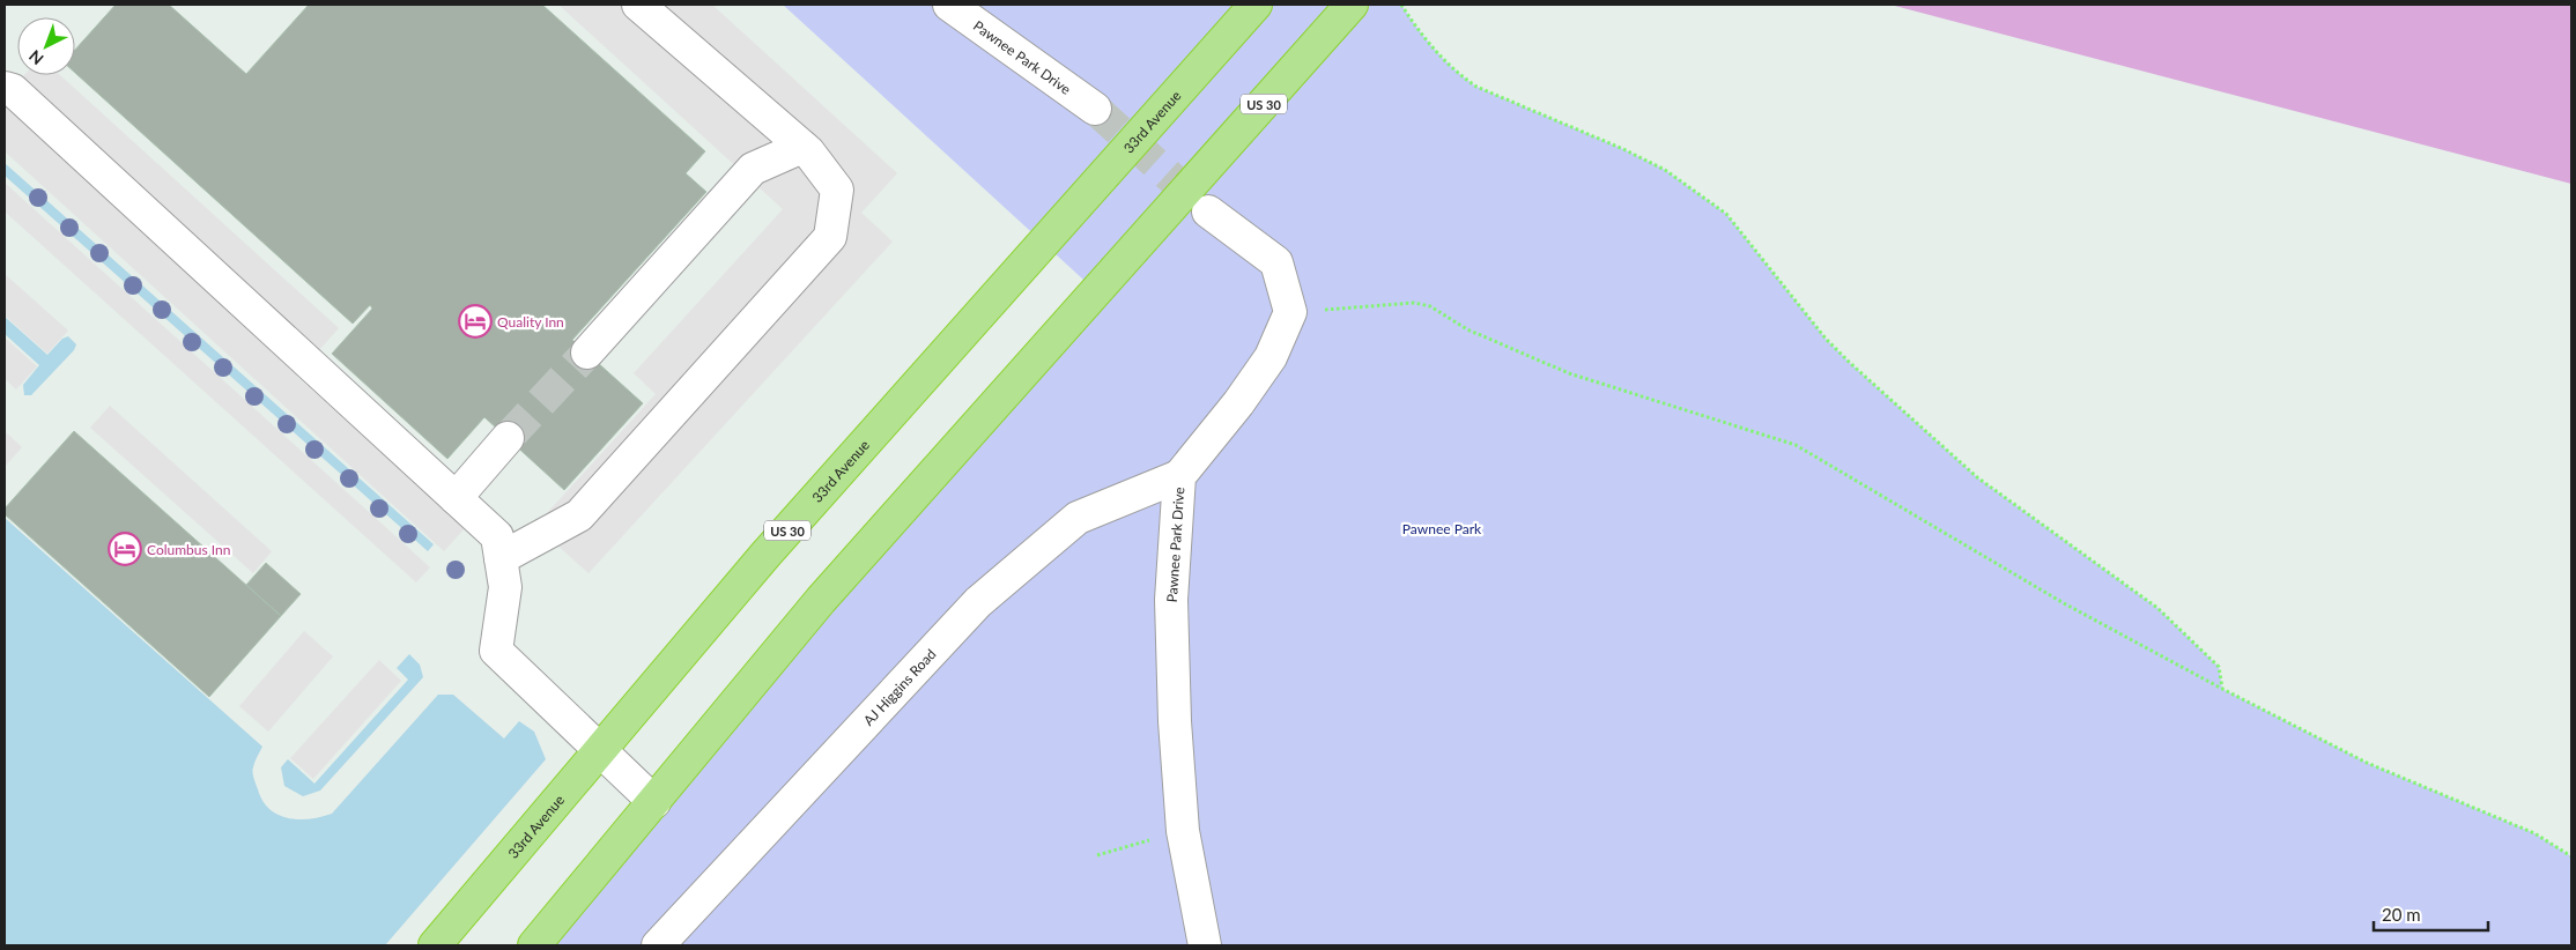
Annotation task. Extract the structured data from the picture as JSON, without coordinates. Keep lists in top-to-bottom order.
{
  "streets": {
    "highway": ["US 30", "33rd Avenue"],
    "street": ["Pawnee Park Drive", "AJ Higgins Road"]
  },
  "crossings": [
    ["Pawnee Park Drive", "AJ Higgins Road"]
  ],
  "parks": ["Pawnee Park"],
  "places": {
    "hotel": ["Quality Inn", "Columbus Inn"]
  },
  "scale_bar": "20 m",
  "north": "bottom left"
}
